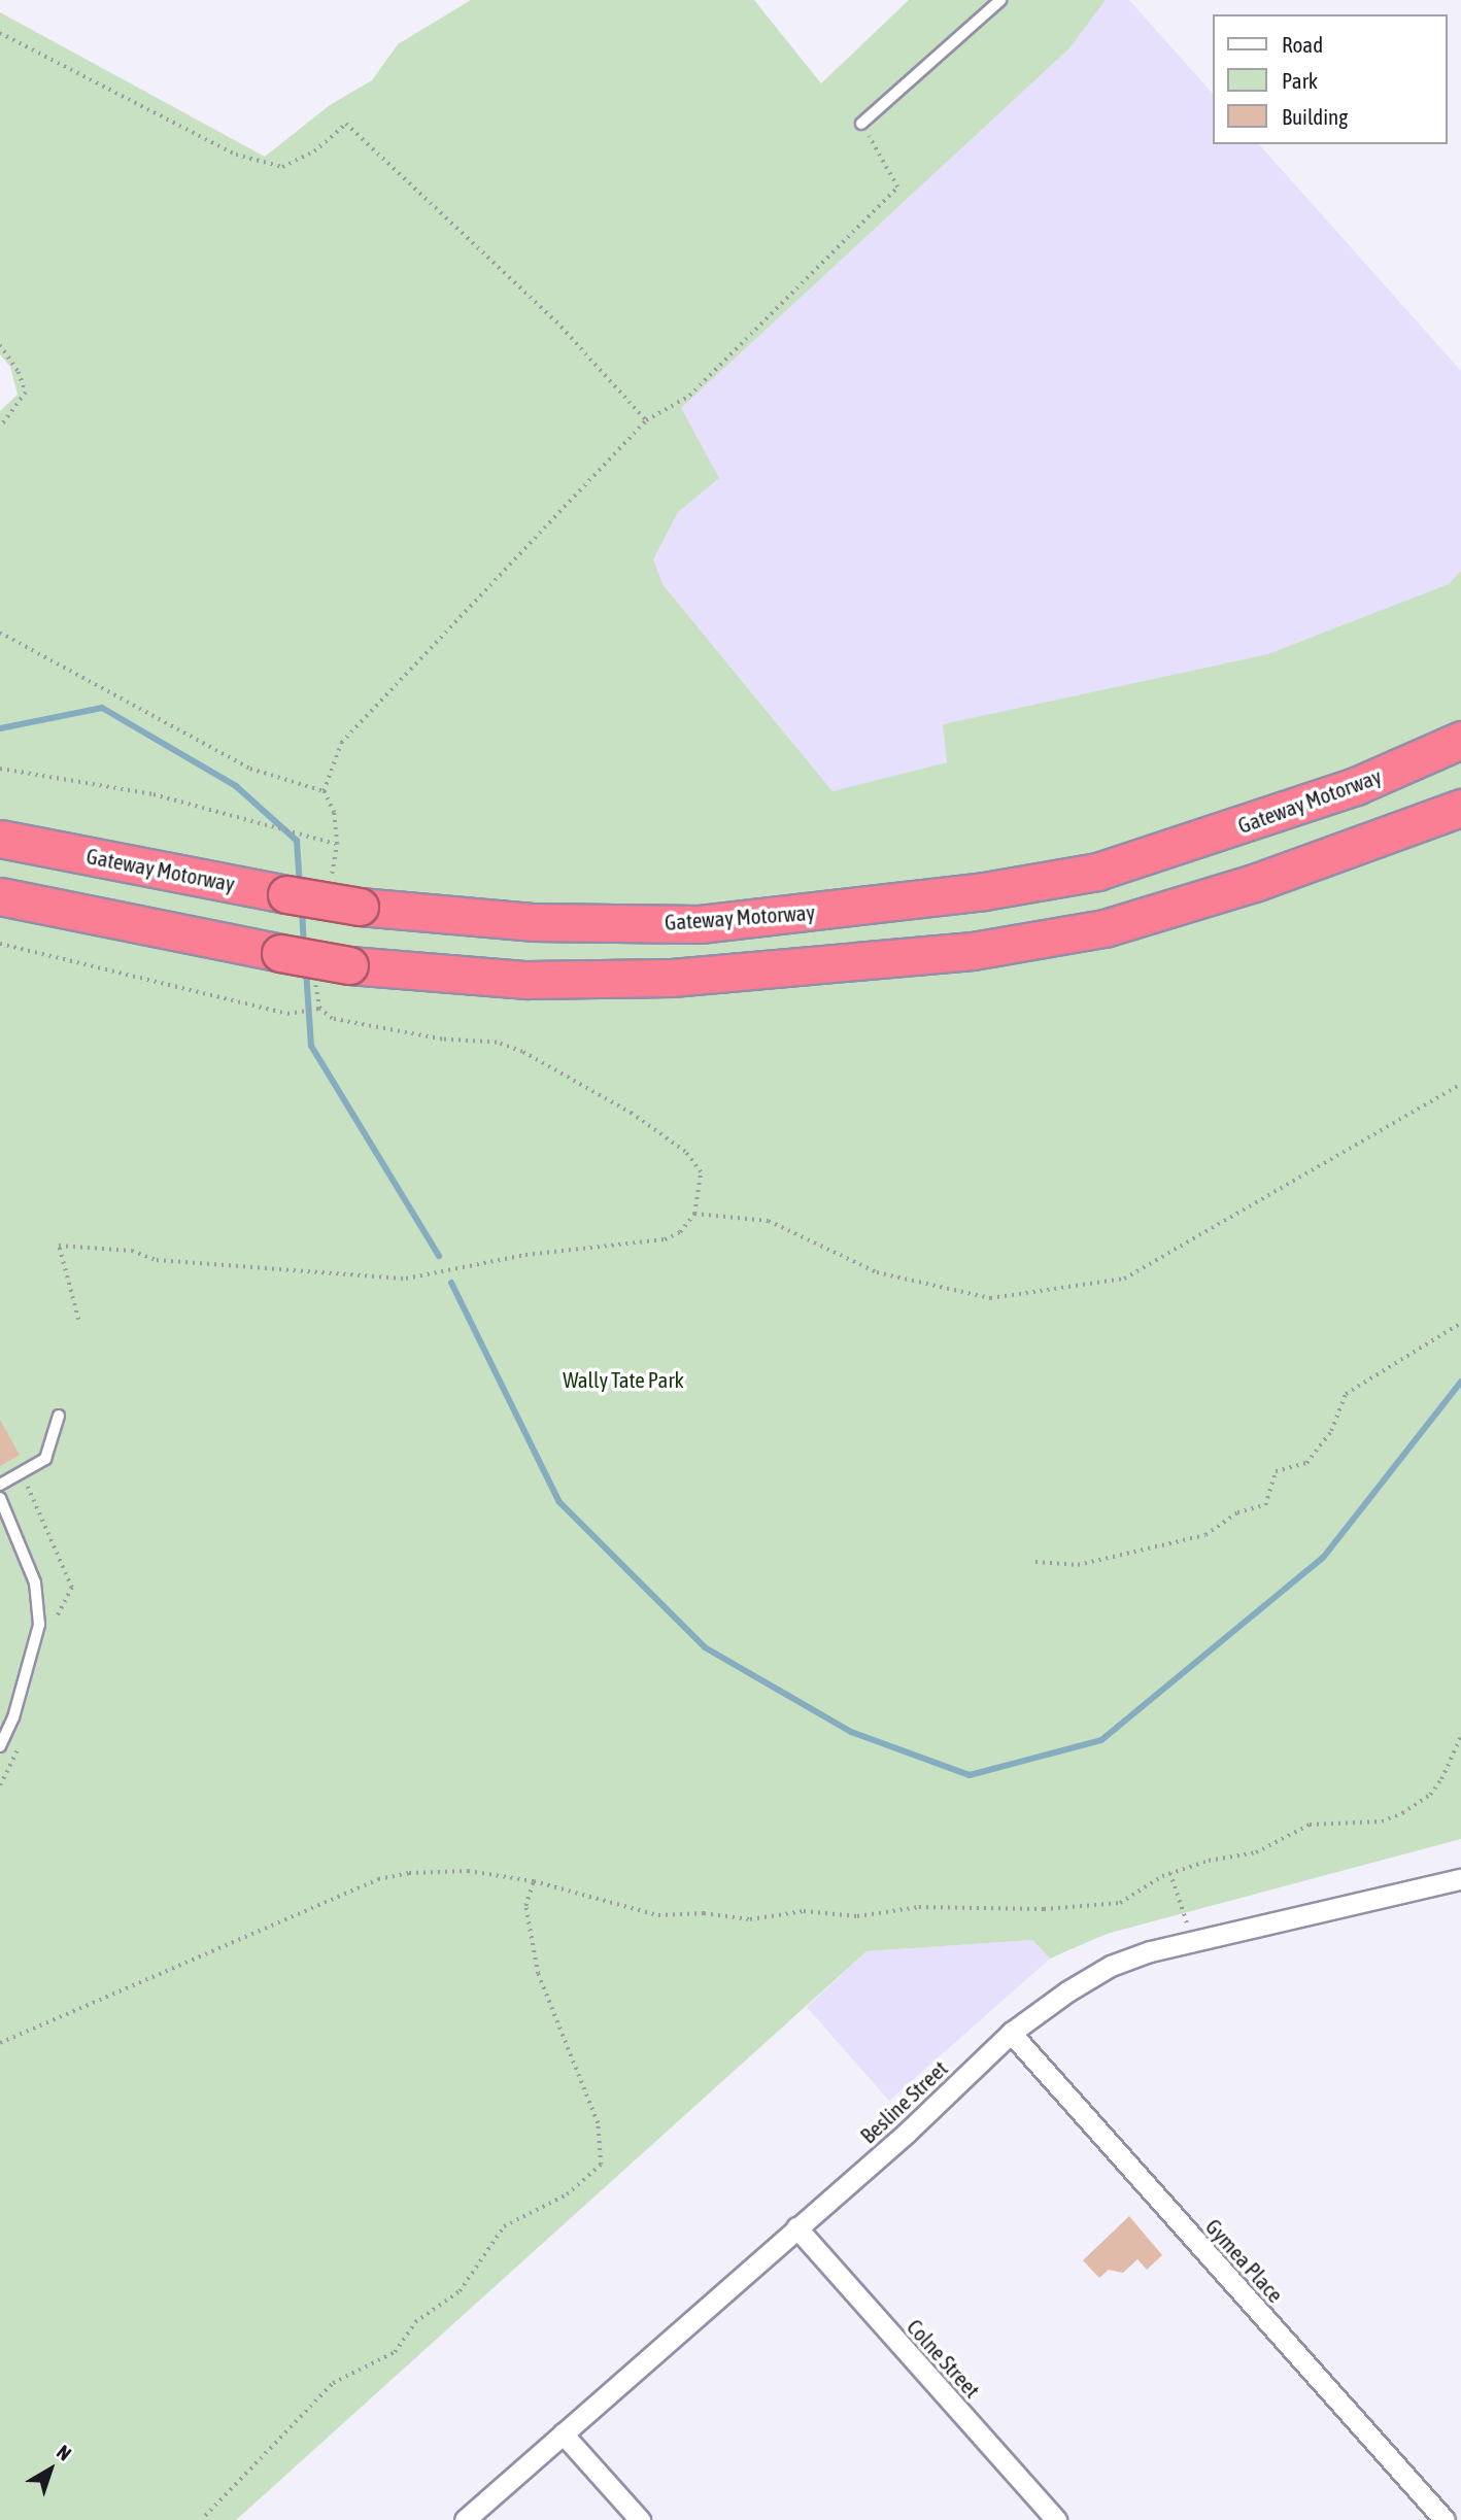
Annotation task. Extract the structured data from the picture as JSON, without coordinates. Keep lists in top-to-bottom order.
{
  "streets": {
    "highway": ["Gateway Motorway"],
    "street": ["Besline Street", "Gymea Place", "Colne Street"]
  },
  "crossings": [
    ["Besline Street", "Gymea Place"],
    ["Besline Street", "Colne Street"]
  ],
  "parks": ["Wally Tate Park"],
  "legend": ["Road", "Park", "Building"],
  "north": "top right"
}
